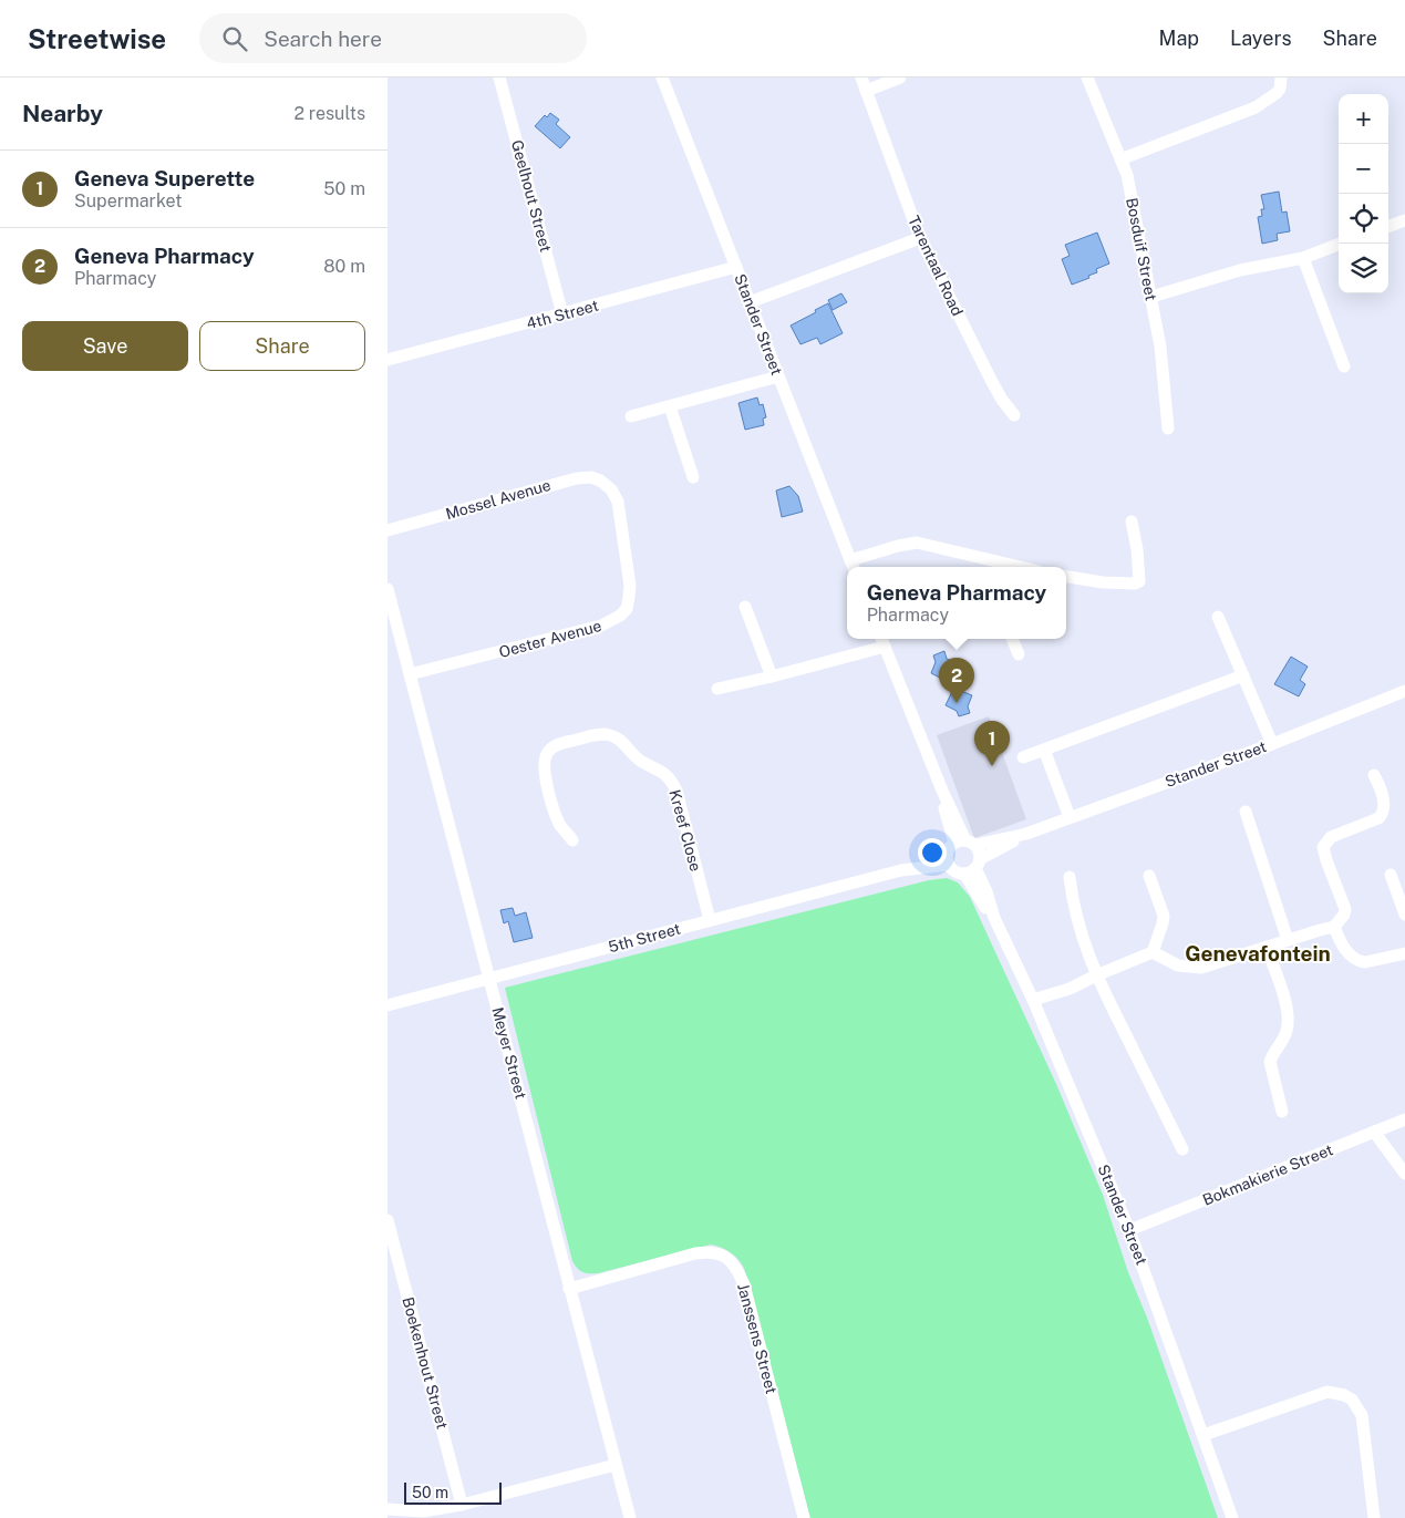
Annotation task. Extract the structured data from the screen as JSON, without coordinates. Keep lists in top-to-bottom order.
{
  "streets": {
    "street": [
      "Geelhout Street",
      "Bosduif Street",
      "Tarentaal Road",
      "4th Street",
      "Stander Street",
      "Mossel Avenue",
      "Oester Avenue",
      "Kreef Close",
      "5th Street",
      "Meyer Street",
      "Bokmakierie Street",
      "Janssens Street",
      "Boekenhout Street"
    ]
  },
  "crossings": [
    ["Geelhout Street", "4th Street"],
    ["4th Street", "Stander Street"],
    ["Stander Street", "5th Street"],
    ["Stander Street", "Bokmakierie Street"],
    ["Mossel Avenue", "Oester Avenue"],
    ["Oester Avenue", "Meyer Street"],
    ["Kreef Close", "5th Street"],
    ["5th Street", "Meyer Street"],
    ["Meyer Street", "Janssens Street"]
  ],
  "districts": ["Genevafontein"],
  "scale_bar": "50 m",
  "page": {
    "header": "Streetwise",
    "search": "Search here",
    "nav": ["Map", "Layers", "Share"],
    "heading": ["Nearby", "2 results"],
    "map_buttons": ["+", "−"],
    "list": [
      {
        "mark": "1",
        "name": "Geneva Superette",
        "note": "Supermarket",
        "value": "50 m"
      },
      {
        "mark": "2",
        "name": "Geneva Pharmacy",
        "note": "Pharmacy",
        "value": "80 m"
      }
    ],
    "buttons": ["Save", "Share"],
    "popup": ["Geneva Pharmacy", "Pharmacy"],
    "pins": ["2", "1"],
    "scale": "50 m"
  }
}
